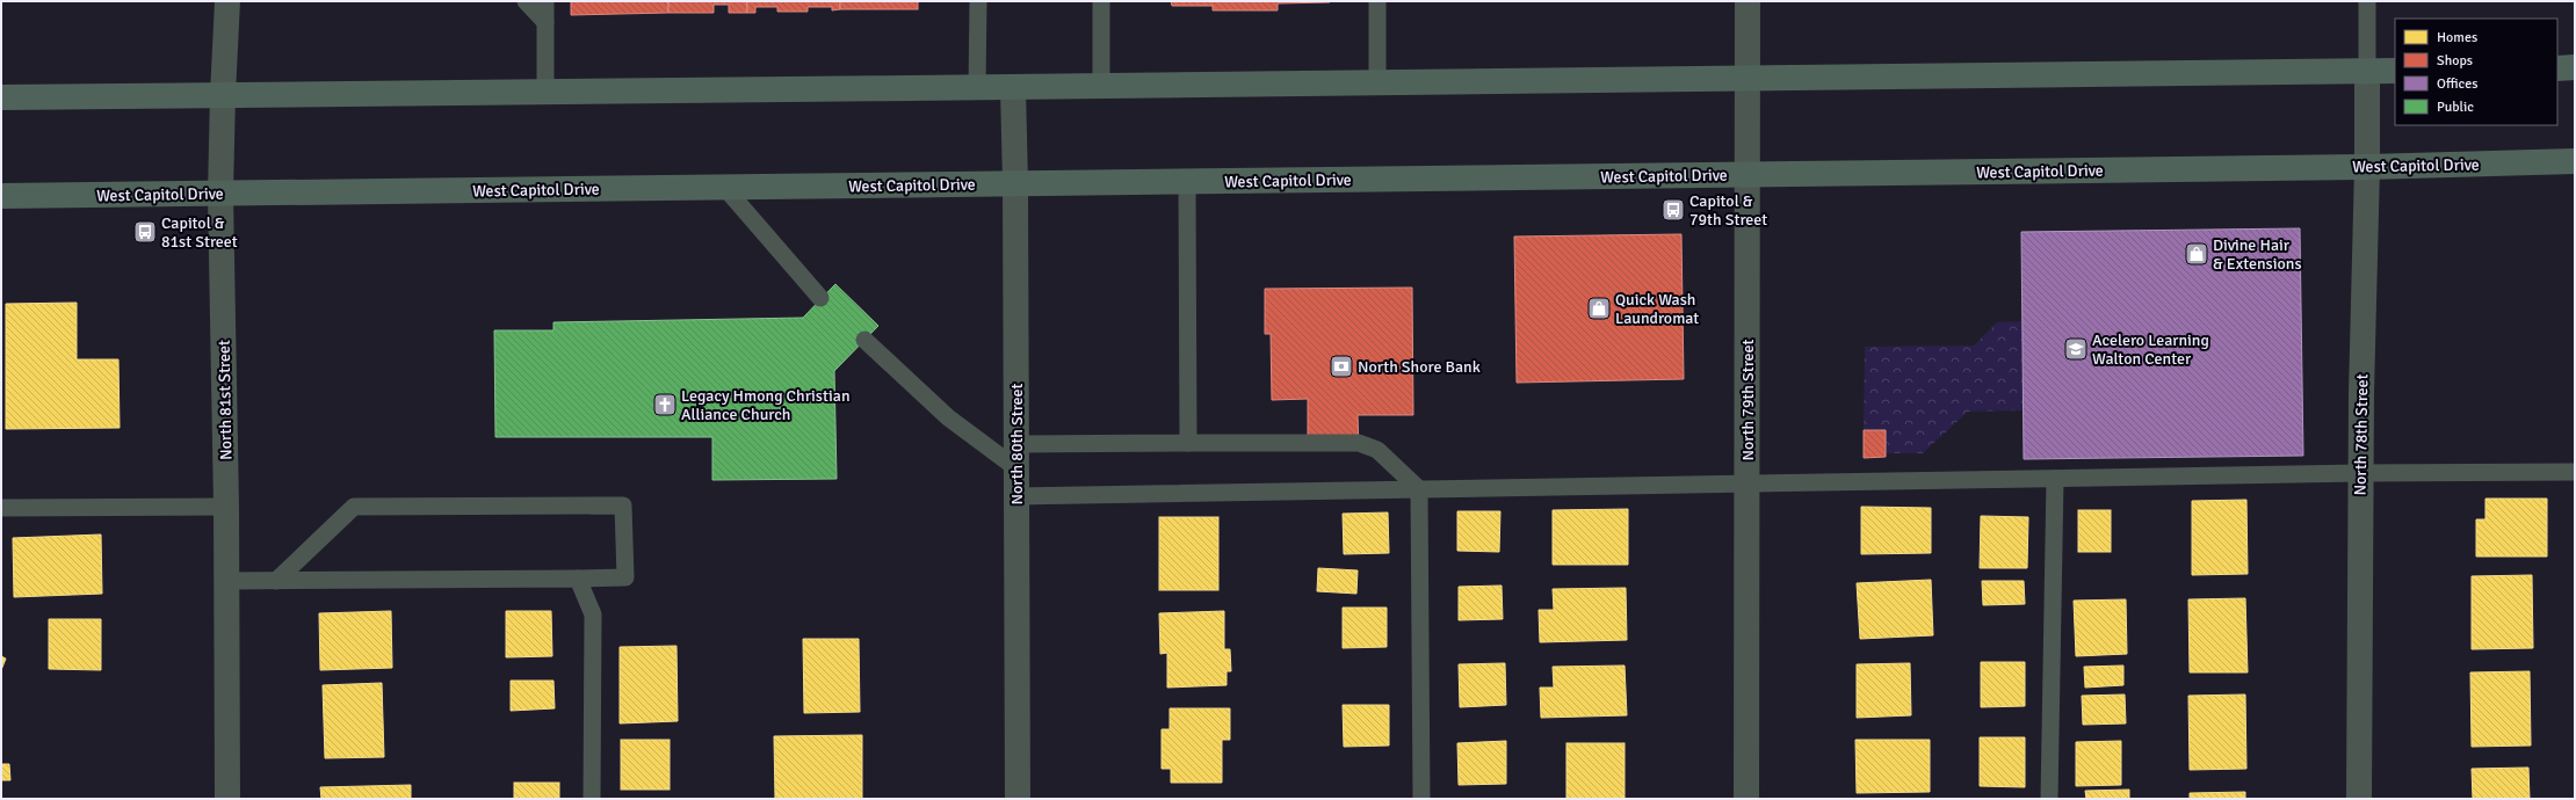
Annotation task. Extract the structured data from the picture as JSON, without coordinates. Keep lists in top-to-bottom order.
{
  "streets": {
    "main road": ["West Capitol Drive"],
    "street": [
      "North 81st Street",
      "North 79th Street",
      "North 78th Street",
      "North 80th Street"
    ]
  },
  "crossings": [
    ["West Capitol Drive", "North 81st Street"],
    ["West Capitol Drive", "North 79th Street"],
    ["West Capitol Drive", "North 78th Street"],
    ["West Capitol Drive", "North 80th Street"]
  ],
  "places": {
    "bus stop": ["Capitol & 79th Street", "Capitol & 81st Street"],
    "shop": ["Divine Hair & Extensions", "Quick Wash Laundromat"],
    "school or university": ["Acelero Learning Walton Center"],
    "bank": ["North Shore Bank"],
    "church": ["Legacy Hmong Christian Alliance Church"]
  },
  "legend": [
    "Homes",
    "Shops",
    "Offices",
    "Public"
  ]
}
